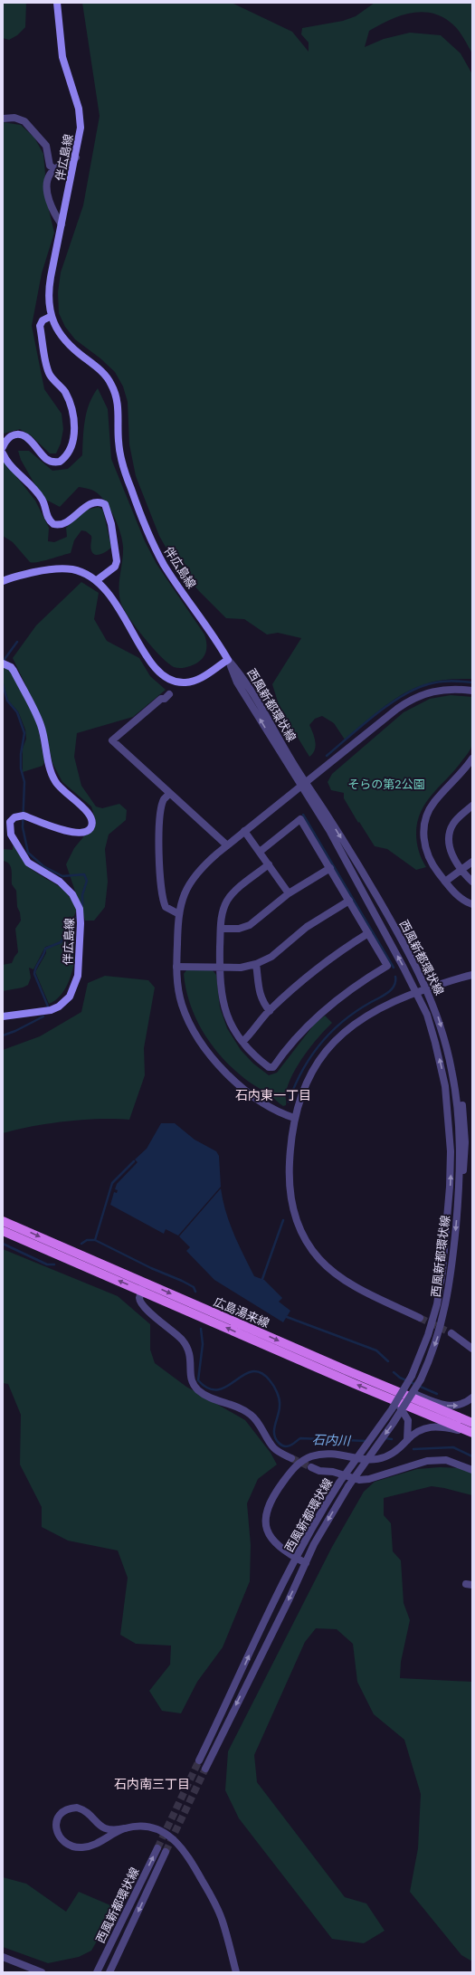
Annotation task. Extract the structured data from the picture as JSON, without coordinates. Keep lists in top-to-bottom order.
{
  "streets": {
    "main road": ["伴広島線", "広島湯来線"],
    "street": ["西風新都環状線"]
  },
  "crossings": [
    ["伴広島線", "西風新都環状線"]
  ],
  "districts": ["石内東一丁目", "石内南三丁目"],
  "water": ["石内川"],
  "parks": ["そらの第2公園"]
}
